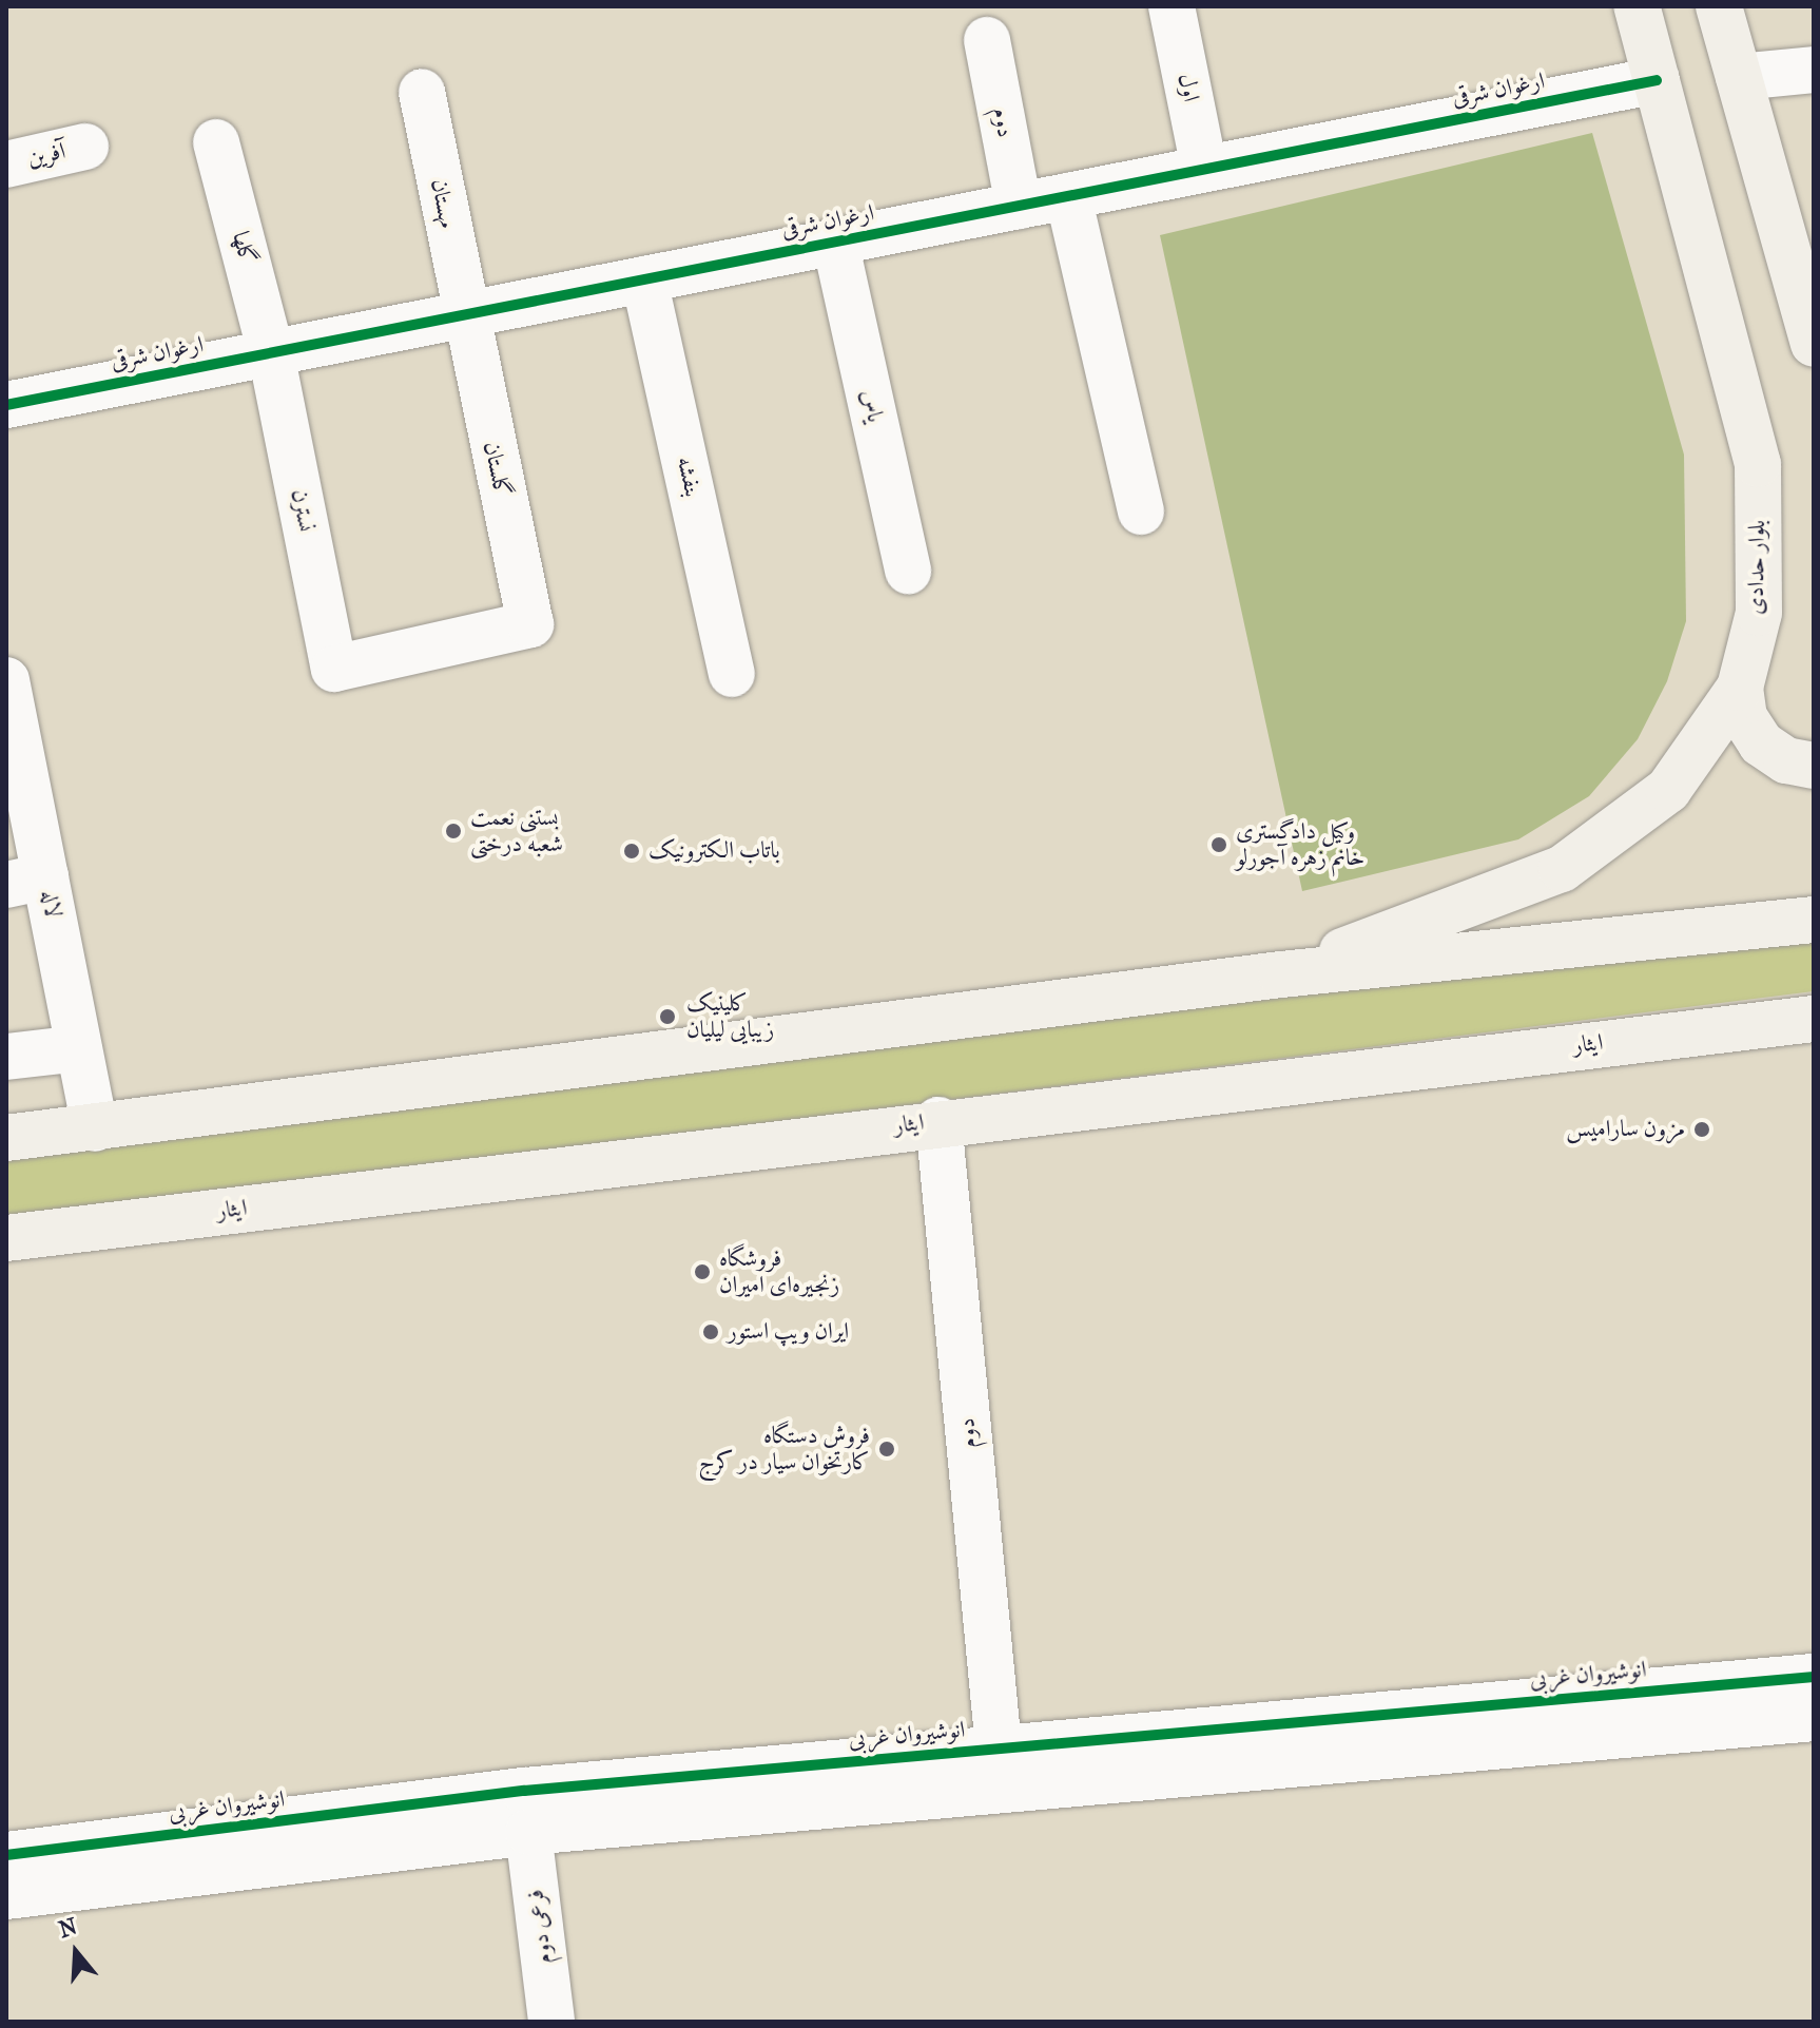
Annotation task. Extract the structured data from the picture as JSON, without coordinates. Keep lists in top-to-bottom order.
{
  "streets": {
    "main road": ["بلوار حدادی", "ایثار"],
    "street": [
      "اول",
      "ارغوان شرقی",
      "دوم",
      "آفرین",
      "مهستان",
      "گلها",
      "یاس",
      "گلستان",
      "بنفشه",
      "نسترن",
      "لاله",
      "انوشیروان غربی",
      "فرعی دوم"
    ]
  },
  "crossings": [
    ["اول", "ارغوان شرقی"],
    ["ارغوان شرقی", "دوم"],
    ["ارغوان شرقی", "مهستان"],
    ["ارغوان شرقی", "گلها"],
    ["ارغوان شرقی", "یاس"],
    ["ارغوان شرقی", "گلستان"],
    ["ارغوان شرقی", "بنفشه"],
    ["ارغوان شرقی", "نسترن"],
    ["ارغوان شرقی", "بلوار حدادی"],
    ["دوم", "ایثار"],
    ["دوم", "انوشیروان غربی"],
    ["مهستان", "گلستان"],
    ["گلها", "نسترن"],
    ["گلستان", "نسترن"],
    ["انوشیروان غربی", "فرعی دوم"]
  ],
  "places": [
    "بستنی نعمت شعبه درختی",
    "وکیل دادگستری خانم زهره آجورلو",
    "باتاب الکترونیک",
    "کلینیک زیبایی لیلیان",
    "مزون سارامیس",
    "فروشگاه زنجیره‌ای امیران",
    "ایران ویپ استور",
    "فروش دستگاه کارتخوان سیار در کرج"
  ],
  "north": "top"
}
